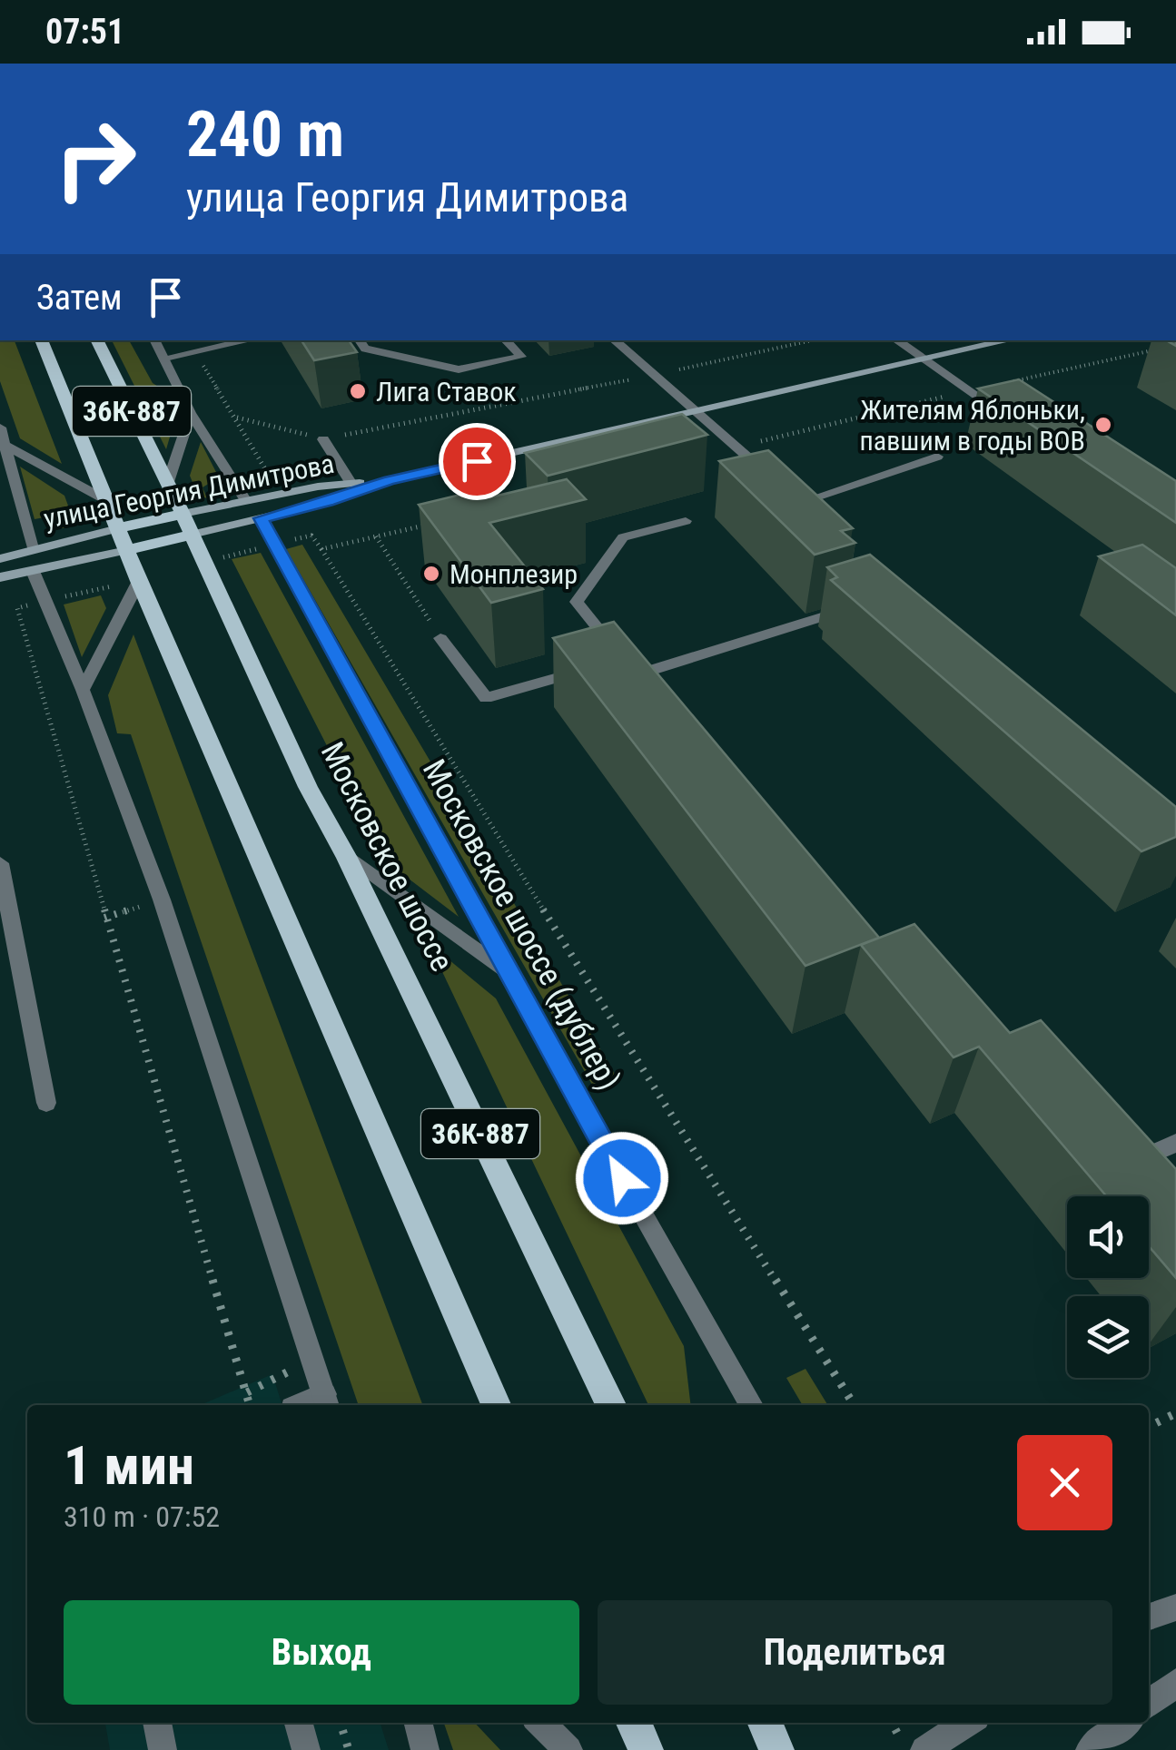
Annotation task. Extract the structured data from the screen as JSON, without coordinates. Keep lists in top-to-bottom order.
{
  "streets": {
    "main road": ["36К-887", "улица Георгия Димитрова", "Московское шоссе"],
    "street": ["Московское шоссе (дублер)"]
  },
  "crossings": [
    ["36К-887", "улица Георгия Димитрова"],
    ["улица Георгия Димитрова", "Московское шоссе"],
    ["улица Георгия Димитрова", "Московское шоссе (дублер)"]
  ],
  "places": ["Лига Ставок", "Жителям Яблоньки, павшим в годы ВОВ", "Монплезир"],
  "page": {
    "status": "07:51",
    "turn": ["240 m", "улица Георгия Димитрова"],
    "then": "Затем",
    "heading": ["1 мин", "310 m · 07:52"],
    "buttons": ["Выход", "Поделиться"]
  }
}
